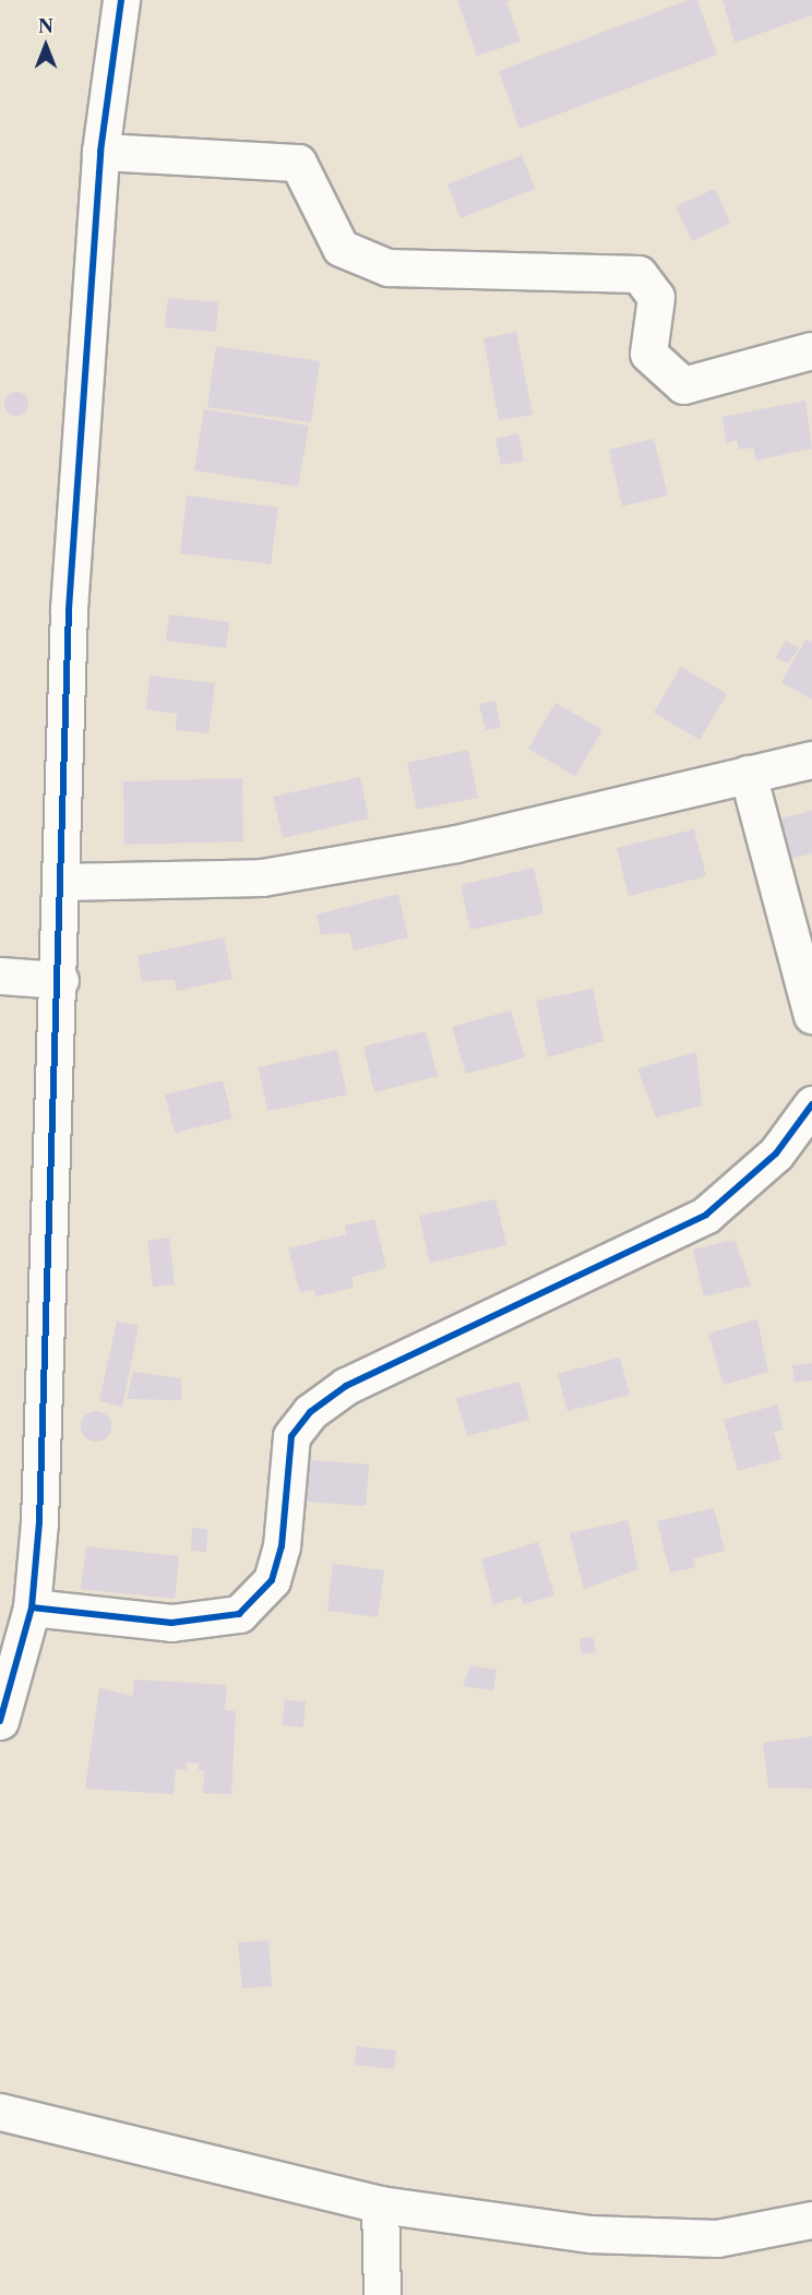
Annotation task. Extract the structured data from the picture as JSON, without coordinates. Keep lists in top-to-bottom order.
{
  "north": "top"
}
